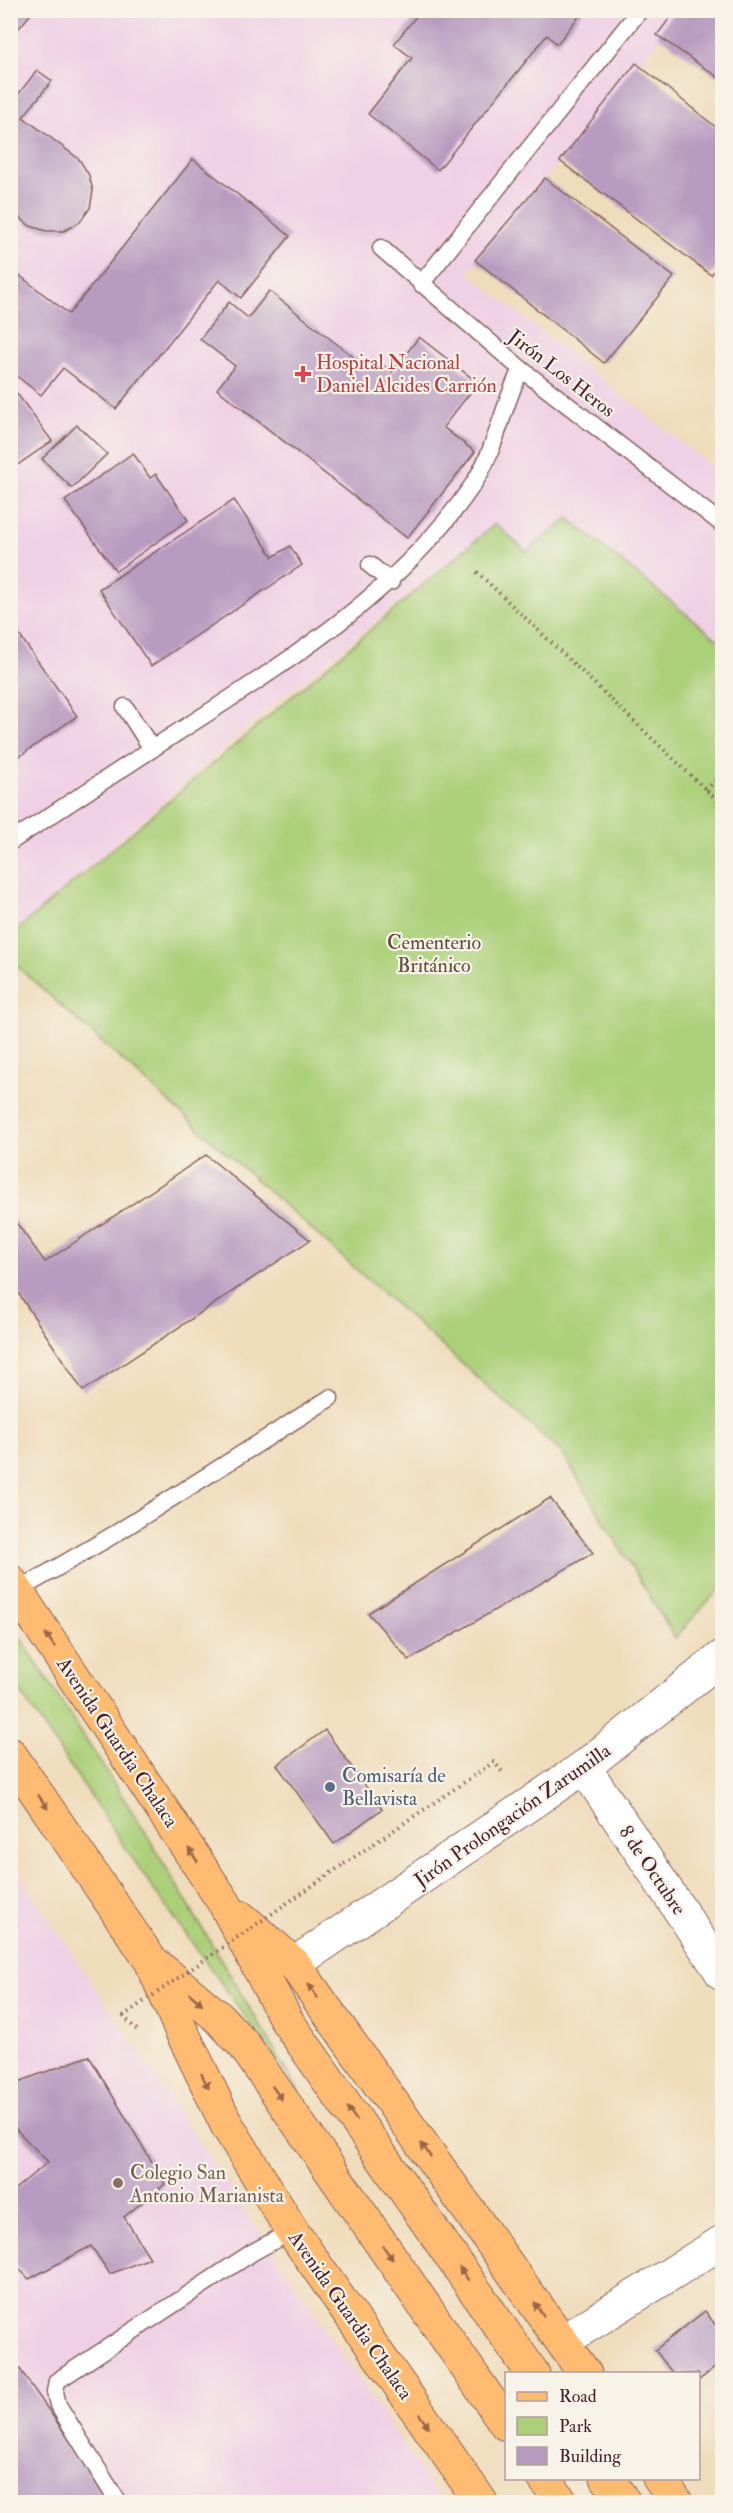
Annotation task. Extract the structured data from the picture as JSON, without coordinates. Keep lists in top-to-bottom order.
{
  "streets": {
    "main road": ["Avenida Guardia Chalaca"],
    "street": ["Jirón Prolongación Zarumilla", "8 de Octubre"],
    "lane": ["Jirón Los Heros"]
  },
  "crossings": [
    ["Avenida Guardia Chalaca", "Jirón Prolongación Zarumilla"],
    ["Jirón Prolongación Zarumilla", "8 de Octubre"]
  ],
  "parks": ["Cementerio Británico"],
  "places": {
    "health": ["Hospital Nacional Daniel Alcides Carrión"],
    "other": ["Comisaría de Bellavista", "Colegio San Antonio Marianista"]
  },
  "legend": ["Road", "Park", "Building"]
}
